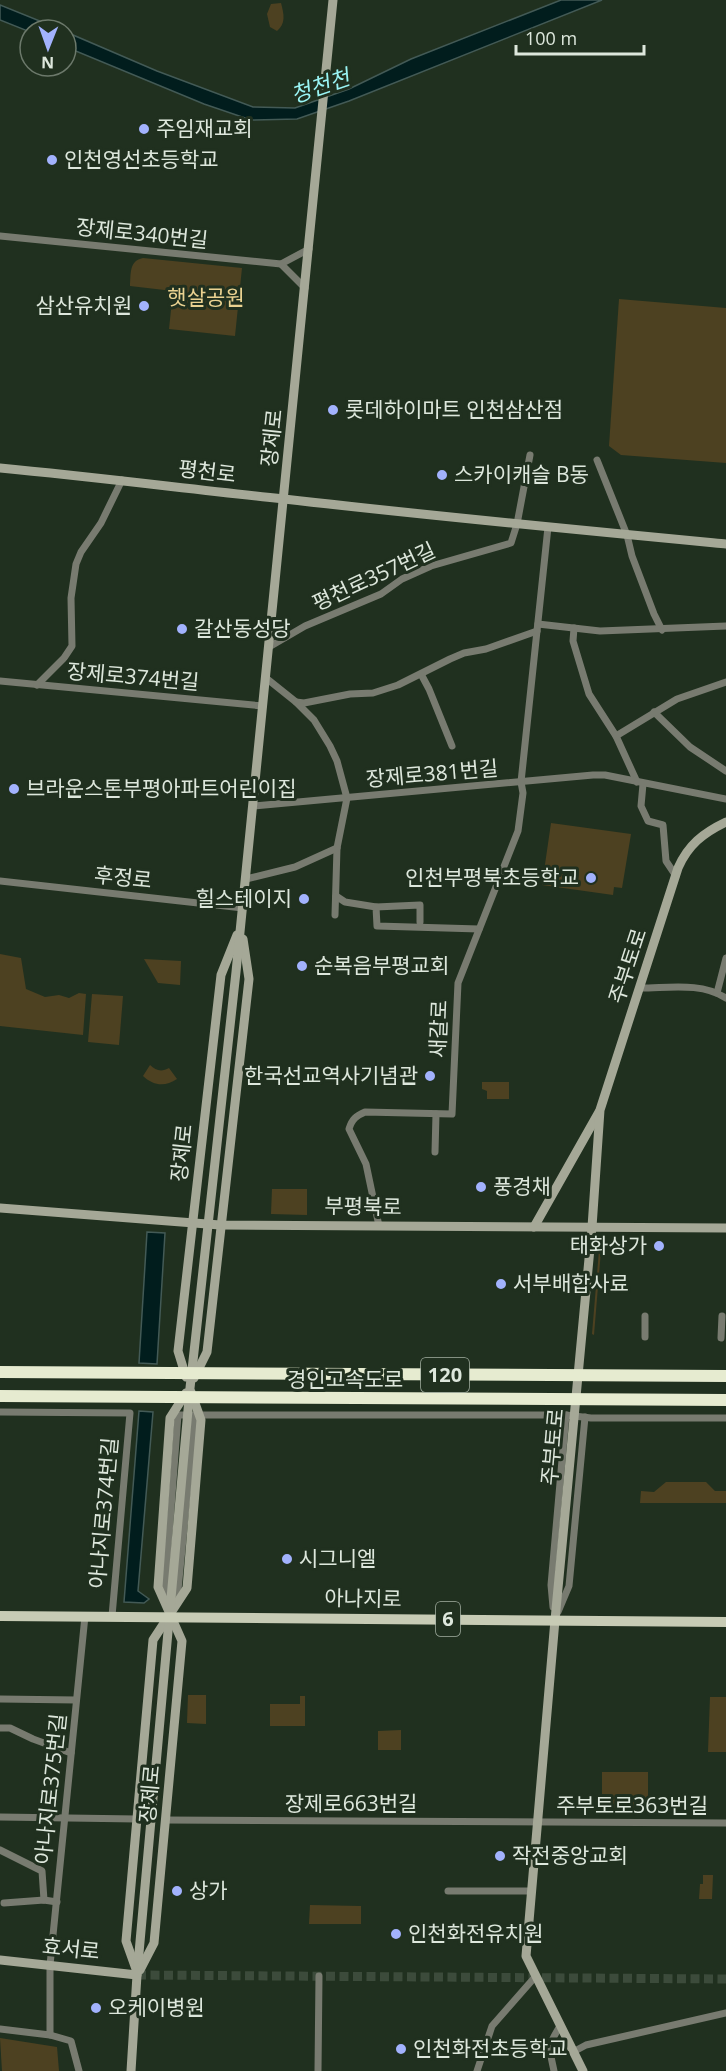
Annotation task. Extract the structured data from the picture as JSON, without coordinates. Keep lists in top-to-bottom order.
{
  "streets": {
    "highway": ["120", "경인고속도로"],
    "main road": [
      "장제로",
      "평천로",
      "주부토로",
      "부평북로",
      "아나지로",
      "6",
      "효서로"
    ],
    "street": [
      "장제로340번길",
      "평천로357번길",
      "장제로374번길",
      "장제로381번길",
      "후정로",
      "새갈로",
      "아나지로374번길",
      "아나지로375번길",
      "장제로663번길",
      "주부토로363번길"
    ]
  },
  "crossings": [
    ["장제로", "평천로"],
    ["장제로", "평천로357번길"],
    ["장제로", "장제로374번길"],
    ["장제로", "장제로381번길"],
    ["장제로", "후정로"],
    ["장제로", "부평북로"],
    ["장제로", "아나지로"],
    ["장제로", "장제로663번길"],
    ["장제로", "효서로"],
    ["평천로", "평천로357번길"],
    ["평천로", "새갈로"],
    ["장제로381번길", "새갈로"],
    ["주부토로", "부평북로"],
    ["주부토로", "아나지로"],
    ["주부토로", "장제로663번길"],
    ["주부토로", "주부토로363번길"],
    ["아나지로374번길", "아나지로"],
    ["아나지로", "아나지로375번길"],
    ["아나지로375번길", "효서로"],
    ["장제로663번길", "주부토로363번길"]
  ],
  "water": ["청천천"],
  "parks": ["햇살공원"],
  "places": [
    "주임재교회",
    "인천영선초등학교",
    "삼산유치원",
    "롯데하이마트 인천삼산점",
    "스카이캐슬 B동",
    "갈산동성당",
    "브라운스톤부평아파트어린이집",
    "인천부평북초등학교",
    "힐스테이지",
    "순복음부평교회",
    "한국선교역사기념관",
    "풍경채",
    "태화상가",
    "서부배합사료",
    "시그니엘",
    "작전중앙교회",
    "상가",
    "인천화전유치원",
    "오케이병원",
    "인천화전초등학교"
  ],
  "scale_bar": "100 m",
  "north": "bottom"
}
